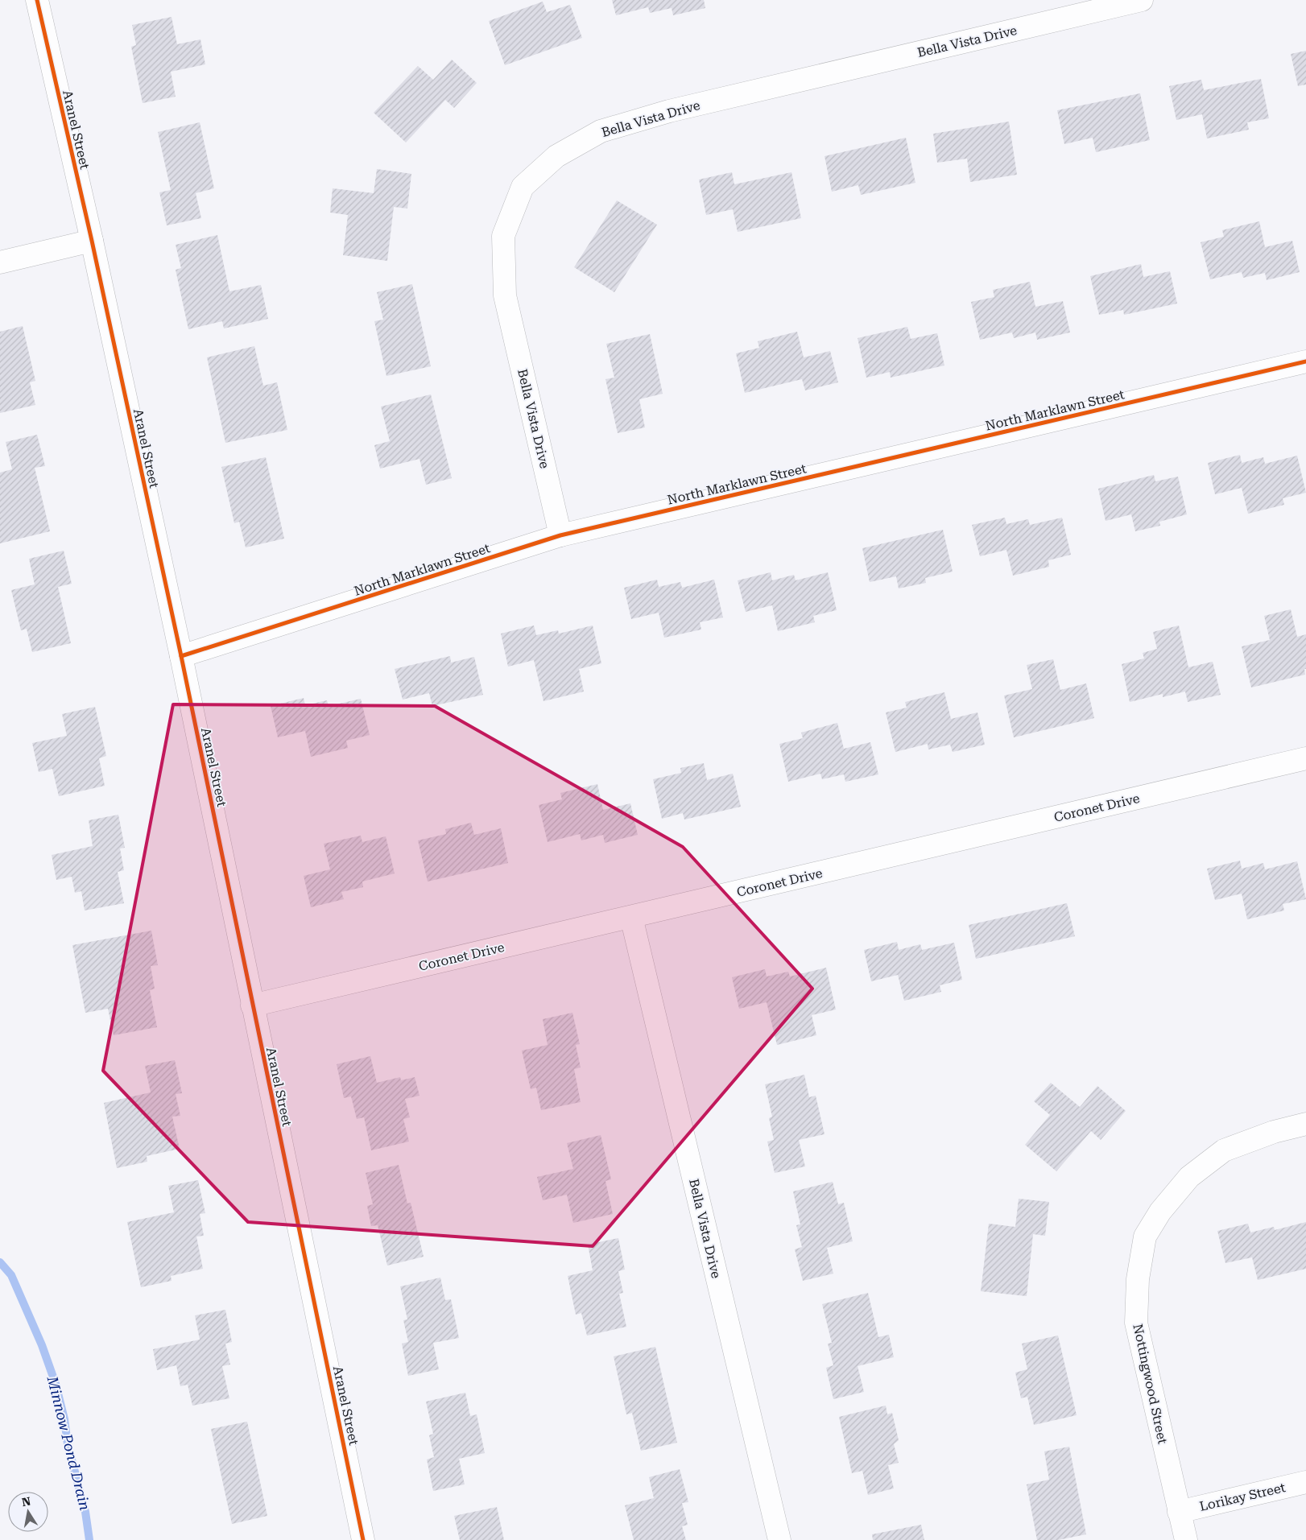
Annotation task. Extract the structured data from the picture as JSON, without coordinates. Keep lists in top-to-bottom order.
{
  "streets": {
    "street": [
      "Bella Vista Drive",
      "Aranel Street",
      "North Marklawn Street",
      "Coronet Drive",
      "Nottingwood Street",
      "Lorikay Street"
    ]
  },
  "crossings": [
    ["Bella Vista Drive", "North Marklawn Street"],
    ["Bella Vista Drive", "Coronet Drive"],
    ["Aranel Street", "North Marklawn Street"],
    ["Aranel Street", "Coronet Drive"],
    ["Nottingwood Street", "Lorikay Street"]
  ],
  "water": ["Minnow Pond Drain"],
  "north": "top"
}
